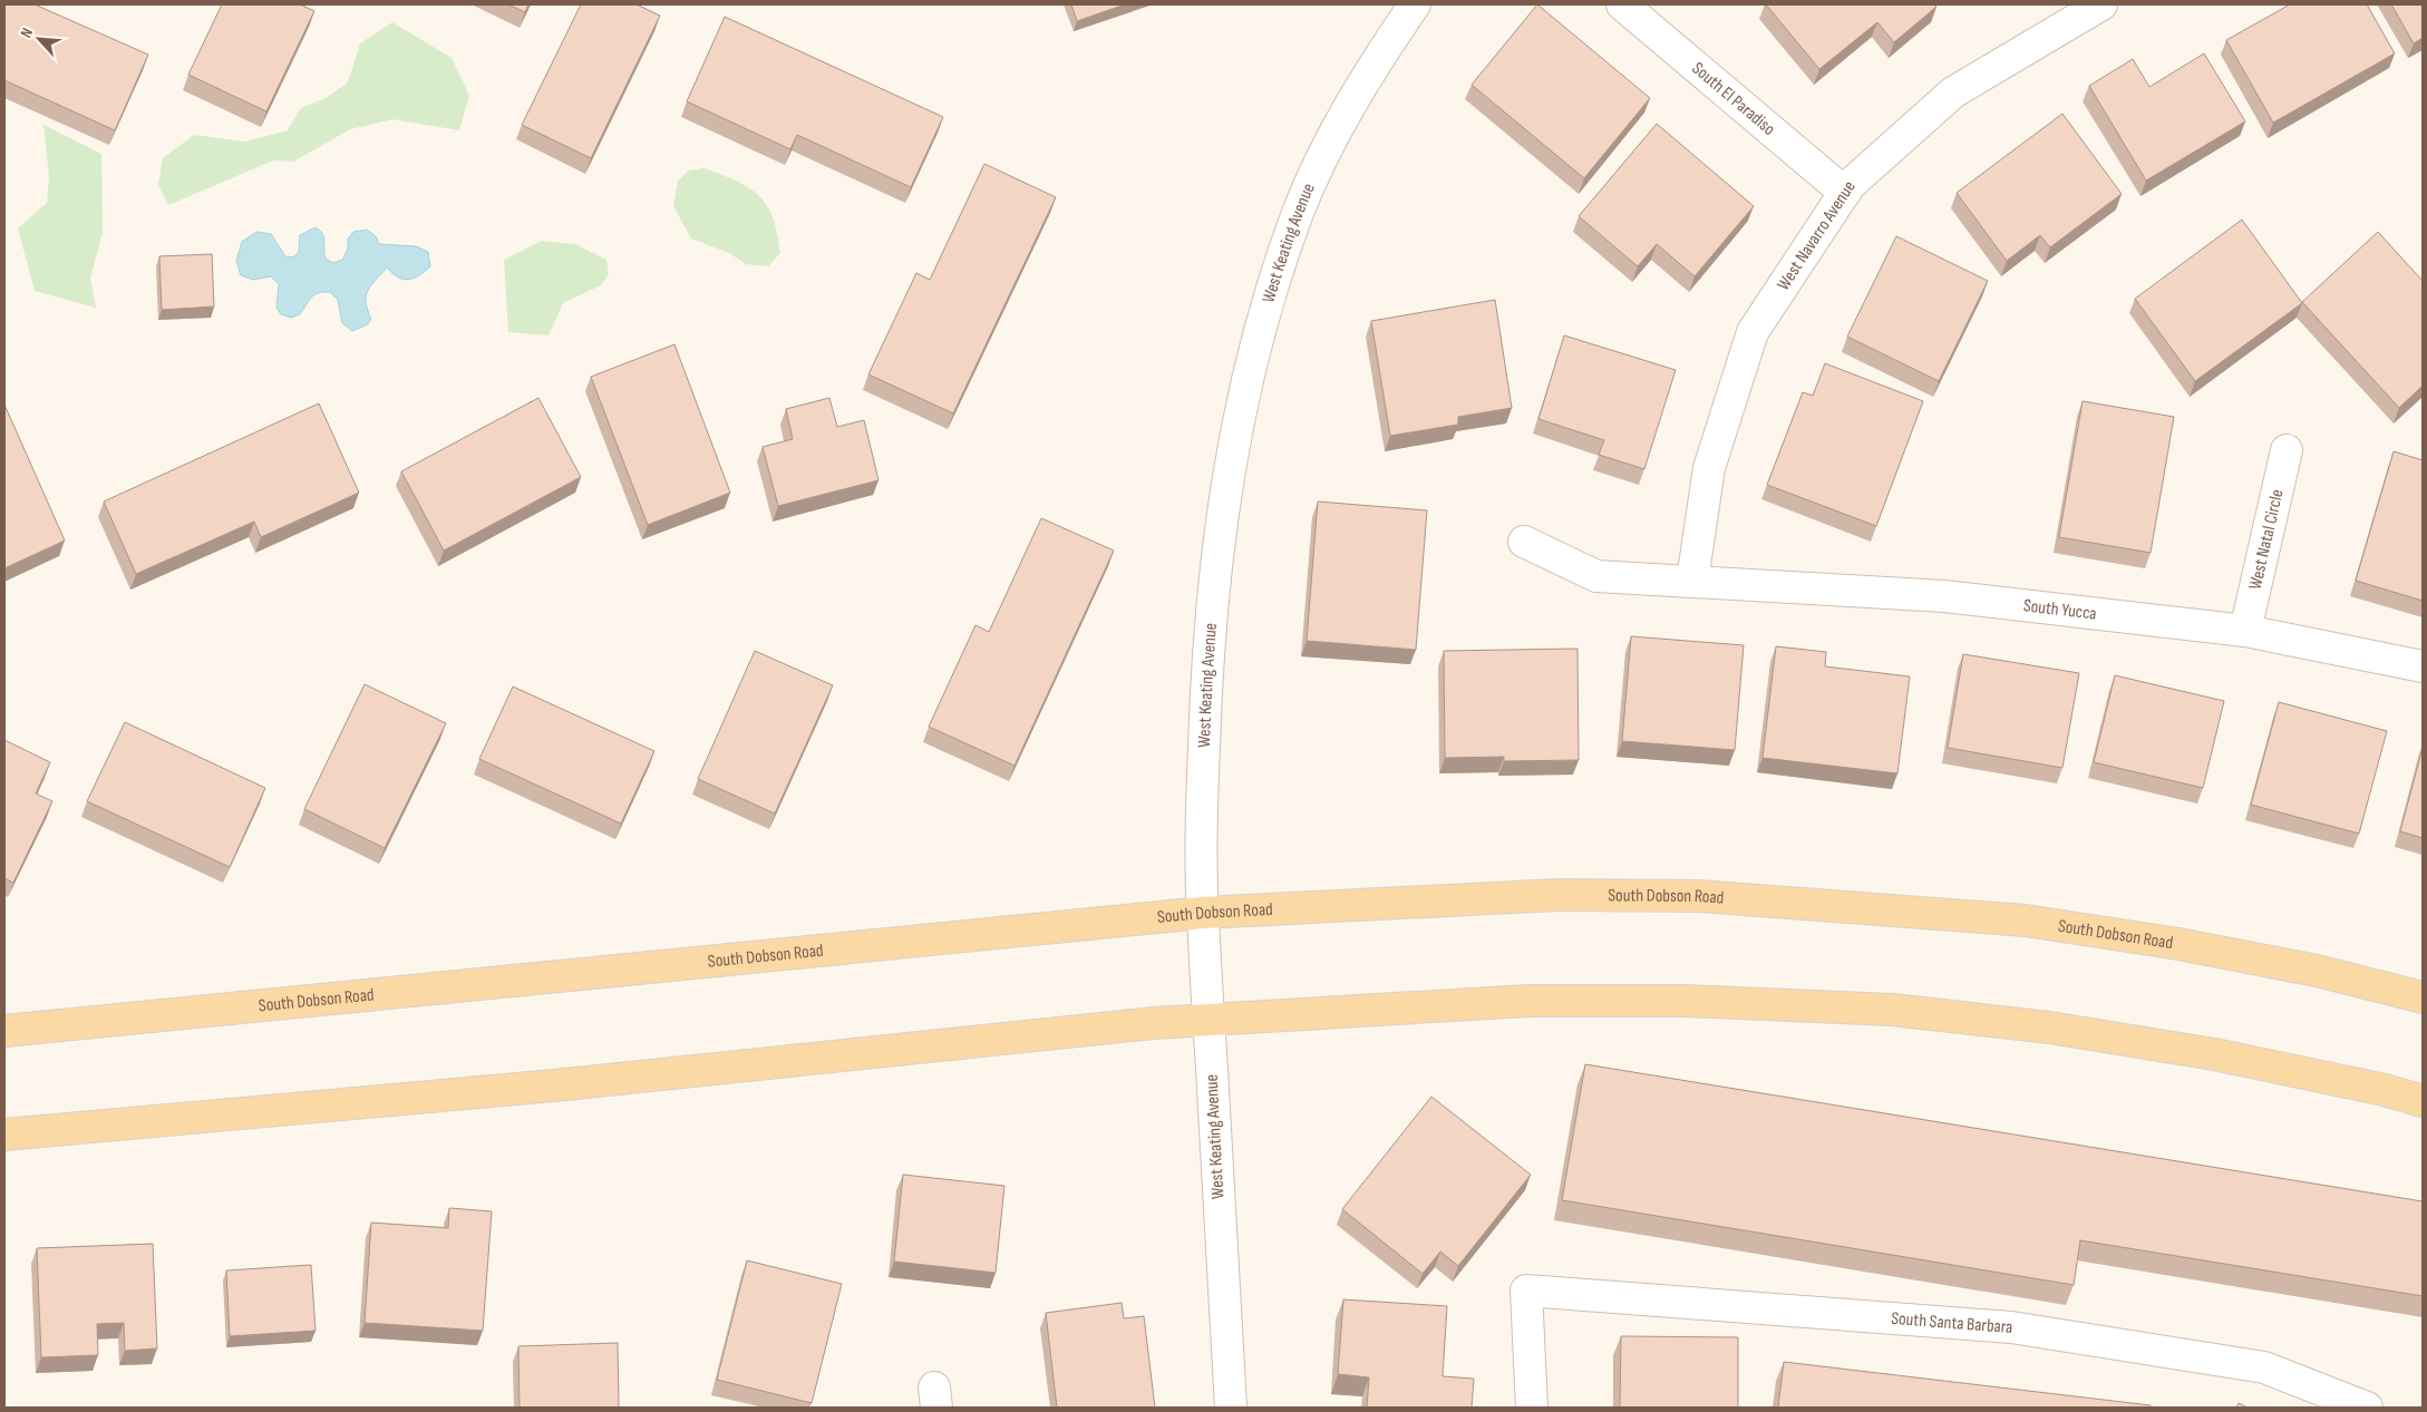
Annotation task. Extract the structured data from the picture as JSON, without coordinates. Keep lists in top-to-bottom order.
{
  "streets": {
    "main road": ["South Dobson Road"],
    "street": [
      "South El Paradiso",
      "West Navarro Avenue",
      "West Keating Avenue",
      "West Natal Circle",
      "South Yucca",
      "South Santa Barbara"
    ]
  },
  "crossings": [
    ["South El Paradiso", "West Navarro Avenue"],
    ["West Navarro Avenue", "South Yucca"],
    ["West Keating Avenue", "South Dobson Road"],
    ["West Natal Circle", "South Yucca"]
  ],
  "north": "top left"
}
